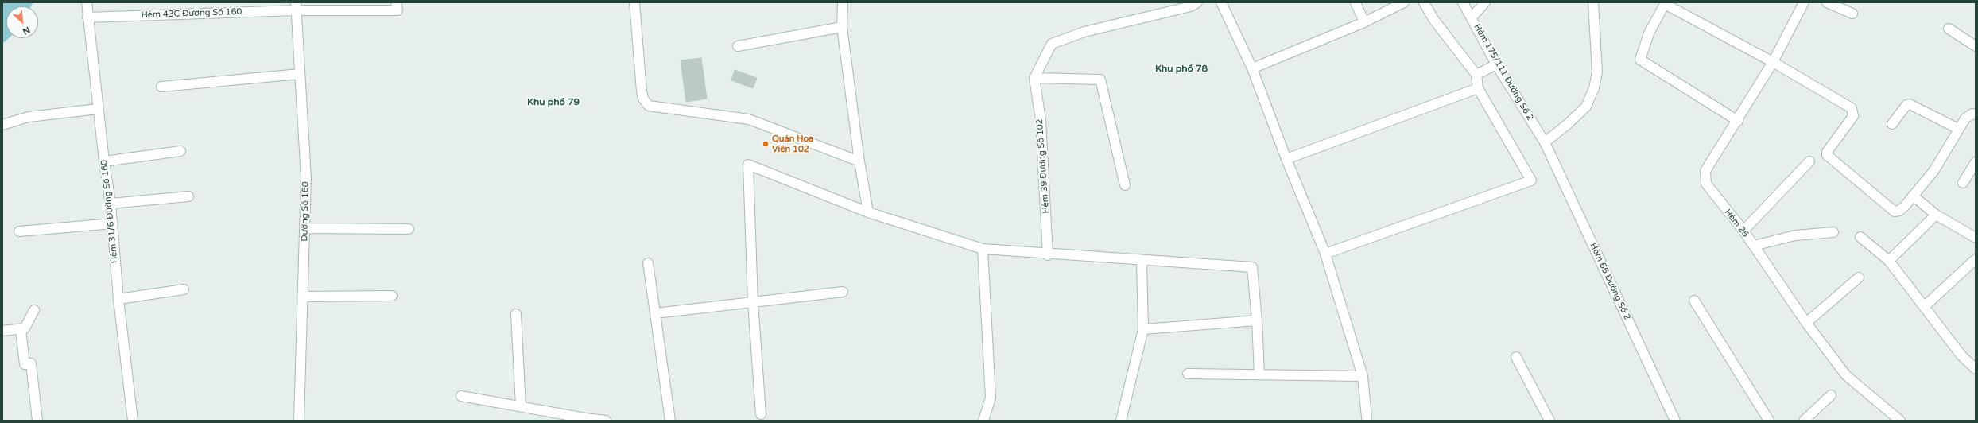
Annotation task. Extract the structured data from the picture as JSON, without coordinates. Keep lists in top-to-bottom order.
{
  "streets": {
    "street": [
      "Hẻm 43C Đường Số 160",
      "Hẻm 175/111 Đường Số 2",
      "Hẻm 39 Đường Số 102",
      "Hẻm 31/6 Đường Số 160",
      "Đường Số 160",
      "Hẻm 25",
      "Hẻm 65 Đường Số 2"
    ]
  },
  "crossings": [
    ["Hẻm 43C Đường Số 160", "Hẻm 31/6 Đường Số 160"],
    ["Hẻm 43C Đường Số 160", "Đường Số 160"],
    ["Hẻm 175/111 Đường Số 2", "Hẻm 65 Đường Số 2"]
  ],
  "districts": ["Khu phố 78", "Khu phố 79"],
  "places": ["Quán Hoa Viên 102"],
  "north": "bottom right"
}
